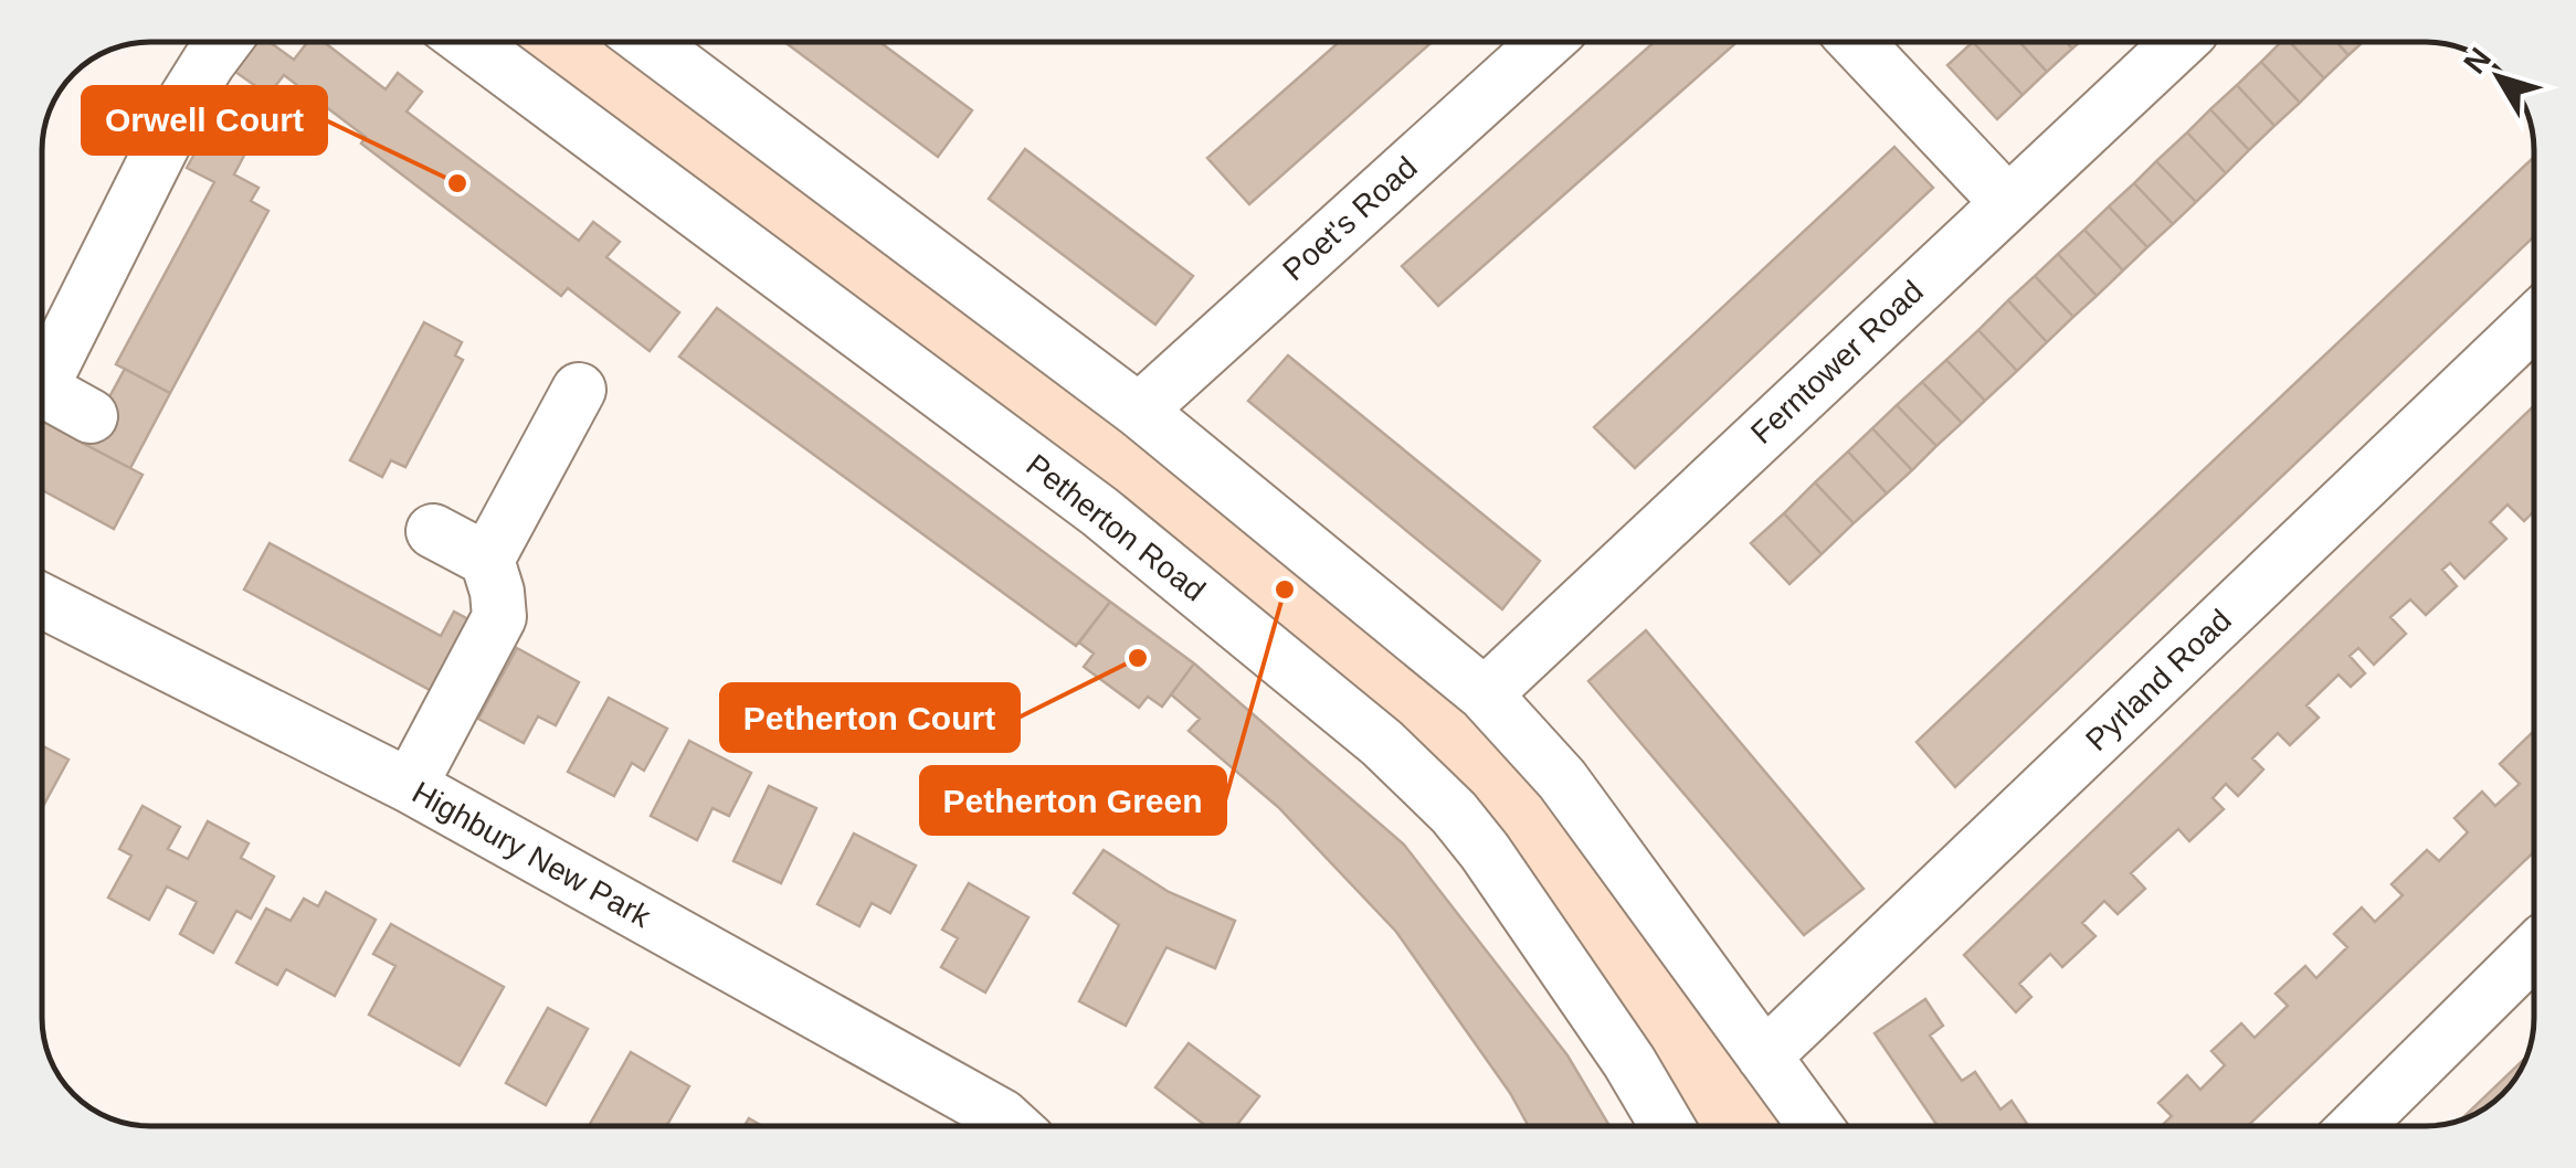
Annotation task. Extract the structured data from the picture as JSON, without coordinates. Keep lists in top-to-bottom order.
{
  "streets": {
    "street": [
      "Poet's Road",
      "Ferntower Road",
      "Petherton Road",
      "Pyrland Road",
      "Highbury New Park"
    ]
  },
  "places": ["Orwell Court", "Petherton Green", "Petherton Court"],
  "north": "top left"
}
